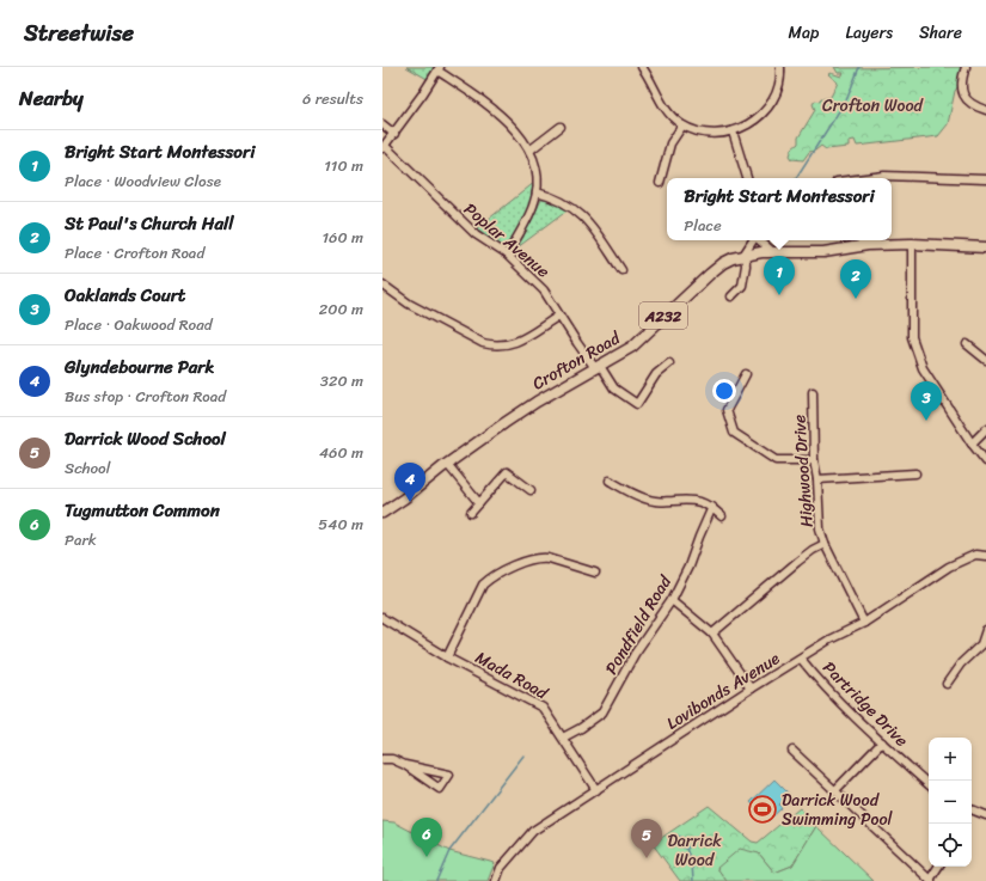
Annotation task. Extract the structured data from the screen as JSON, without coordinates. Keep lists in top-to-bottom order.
{
  "streets": {
    "main road": ["A232", "Crofton Road"],
    "street": [
      "Poplar Avenue",
      "Highwood Drive",
      "Pondfield Road",
      "Mada Road",
      "Lovibonds Avenue",
      "Partridge Drive"
    ]
  },
  "crossings": [
    ["Poplar Avenue", "Crofton Road"],
    ["Highwood Drive", "Lovibonds Avenue"],
    ["Pondfield Road", "Mada Road"],
    ["Mada Road", "Lovibonds Avenue"],
    ["Lovibonds Avenue", "Partridge Drive"]
  ],
  "parks": ["Crofton Wood", "Darrick Wood"],
  "places": {
    "sports": ["Darrick Wood Swimming Pool"]
  },
  "page": {
    "header": "Streetwise",
    "nav": ["Map", "Layers", "Share"],
    "heading": ["Nearby", "6 results"],
    "list": [
      {
        "mark": "1",
        "name": "Bright Start Montessori",
        "note": "Place · Woodview Close",
        "value": "110 m"
      },
      {
        "mark": "2",
        "name": "St Paul's Church Hall",
        "note": "Place · Crofton Road",
        "value": "160 m"
      },
      {
        "mark": "3",
        "name": "Oaklands Court",
        "note": "Place · Oakwood Road",
        "value": "200 m"
      },
      {
        "mark": "4",
        "name": "Glyndebourne Park",
        "note": "Bus stop · Crofton Road",
        "value": "320 m"
      },
      {
        "mark": "5",
        "name": "Darrick Wood School",
        "note": "School",
        "value": "460 m"
      },
      {
        "mark": "6",
        "name": "Tugmutton Common",
        "note": "Park",
        "value": "540 m"
      }
    ],
    "popup": ["Bright Start Montessori", "Place"],
    "pins": [
      "1",
      "2",
      "3",
      "4",
      "6",
      "5"
    ],
    "map_buttons": ["+", "−"]
  }
}
